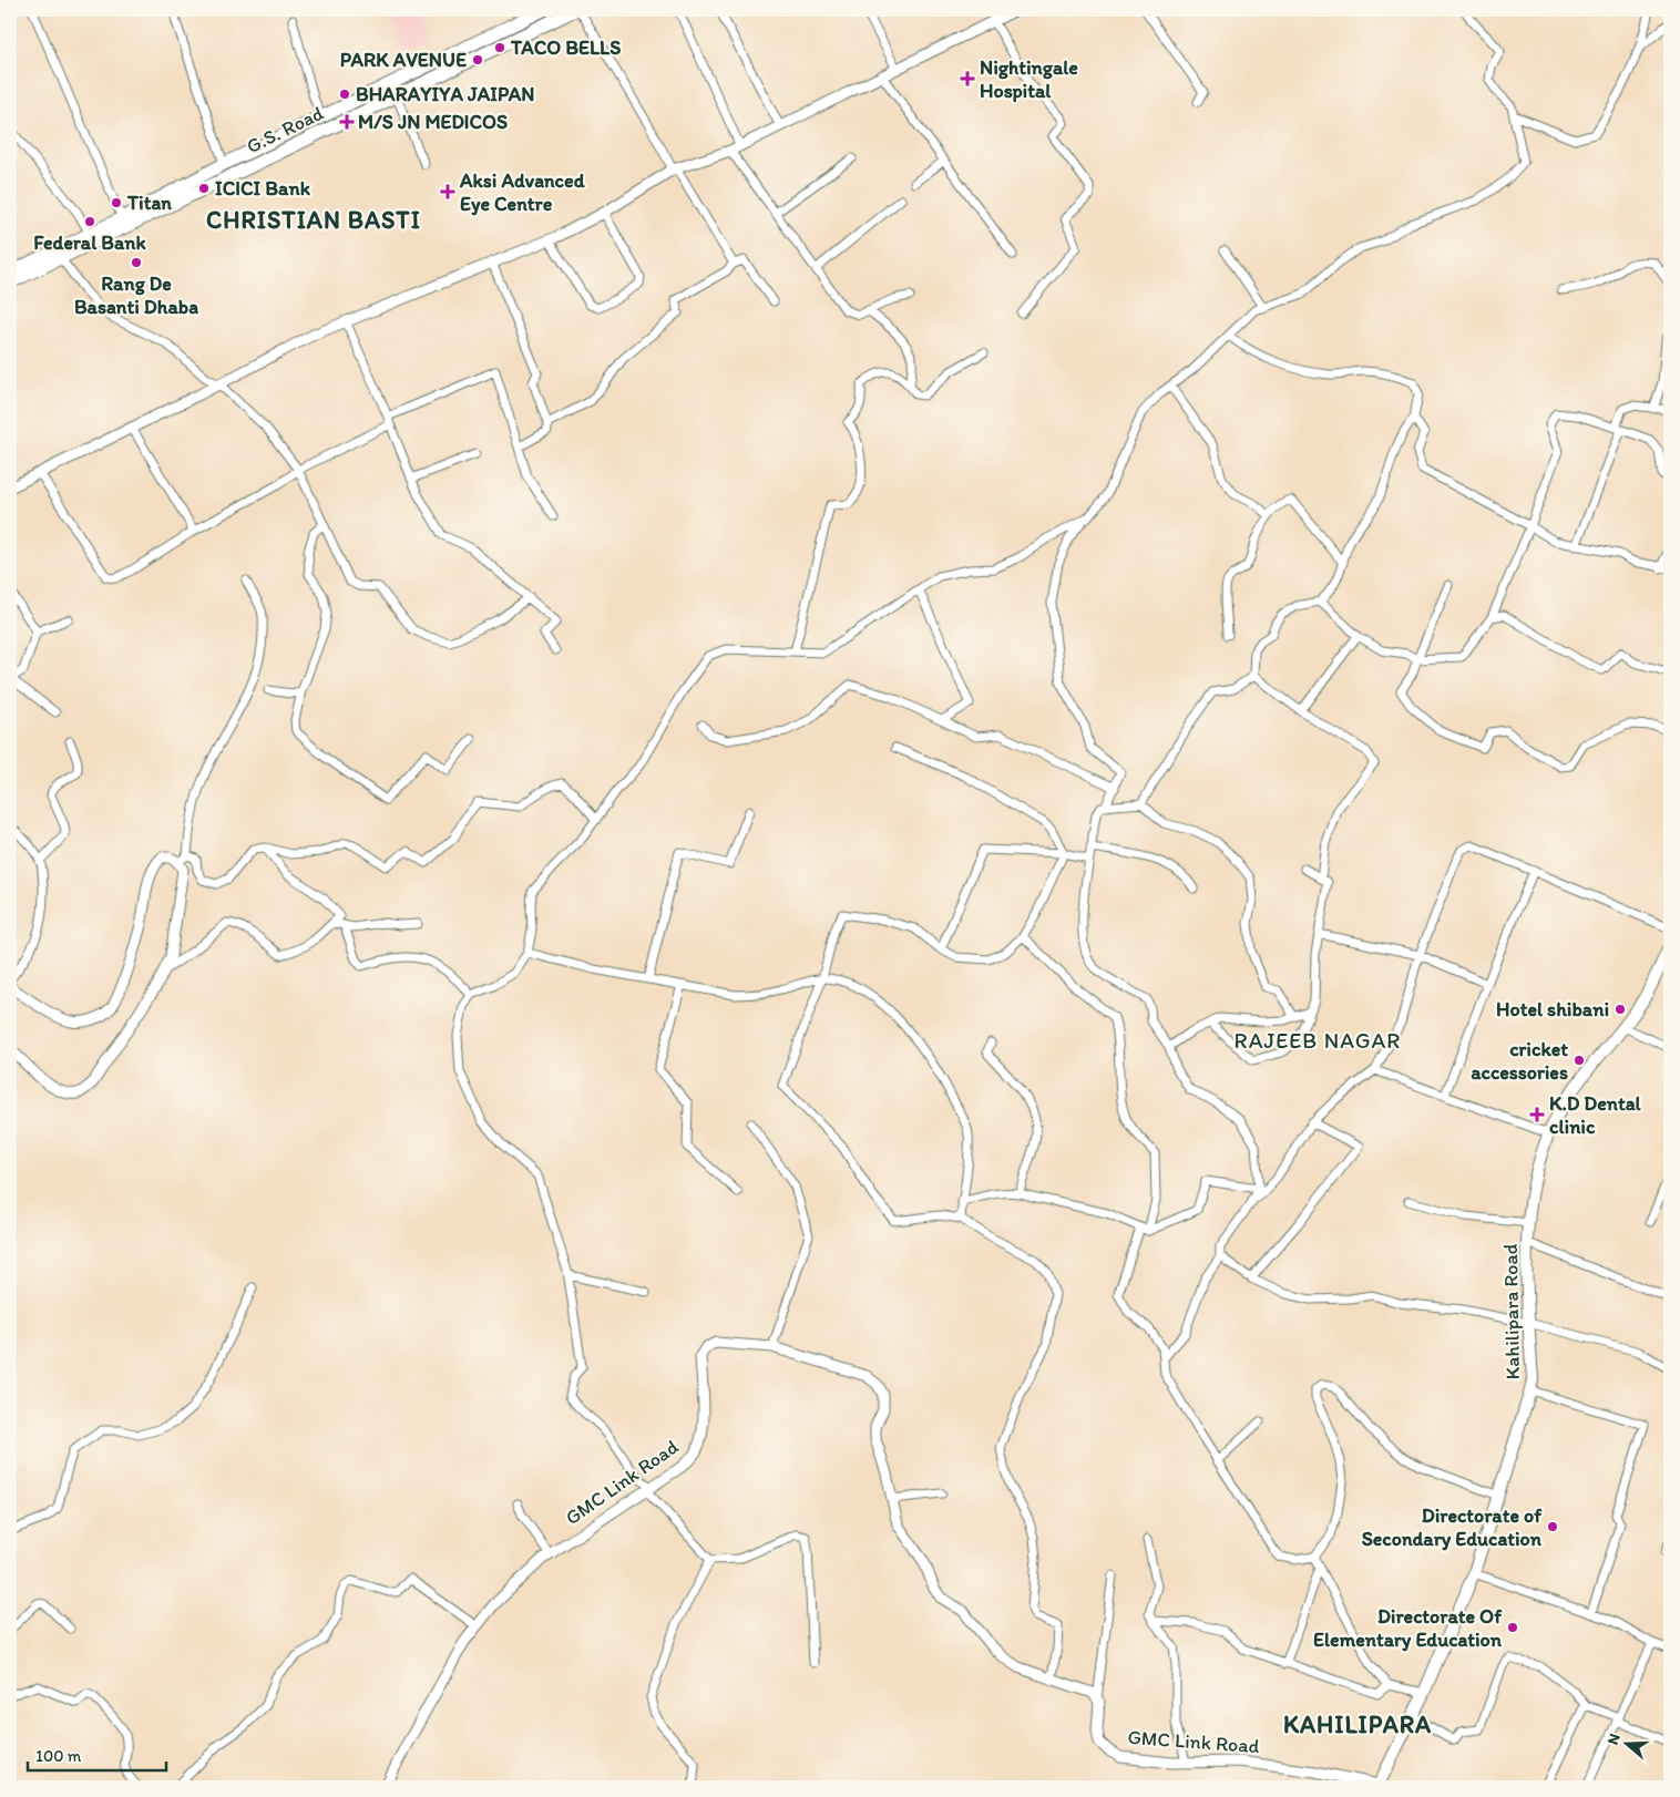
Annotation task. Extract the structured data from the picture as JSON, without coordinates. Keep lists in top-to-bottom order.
{
  "streets": {
    "main road": ["G.S. Road", "Kahilipara Road"],
    "street": ["GMC Link Road"]
  },
  "crossings": [
    ["Kahilipara Road", "GMC Link Road"]
  ],
  "districts": ["CHRISTIAN BASTI", "RAJEEB NAGAR", "KAHILIPARA"],
  "places": {
    "other": [
      "TACO BELLS",
      "PARK AVENUE",
      "BHARAYIYA JAIPAN",
      "ICICI Bank",
      "Titan",
      "Federal Bank",
      "Rang De Basanti Dhaba",
      "Hotel shibani",
      "cricket accessories",
      "Directorate of Secondary Education",
      "Directorate Of Elementary Education"
    ],
    "health": [
      "Nightingale Hospital",
      "M/S JN MEDICOS",
      "Aksi Advanced Eye Centre",
      "K.D Dental clinic"
    ]
  },
  "scale_bar": "100 m",
  "north": "left"
}
